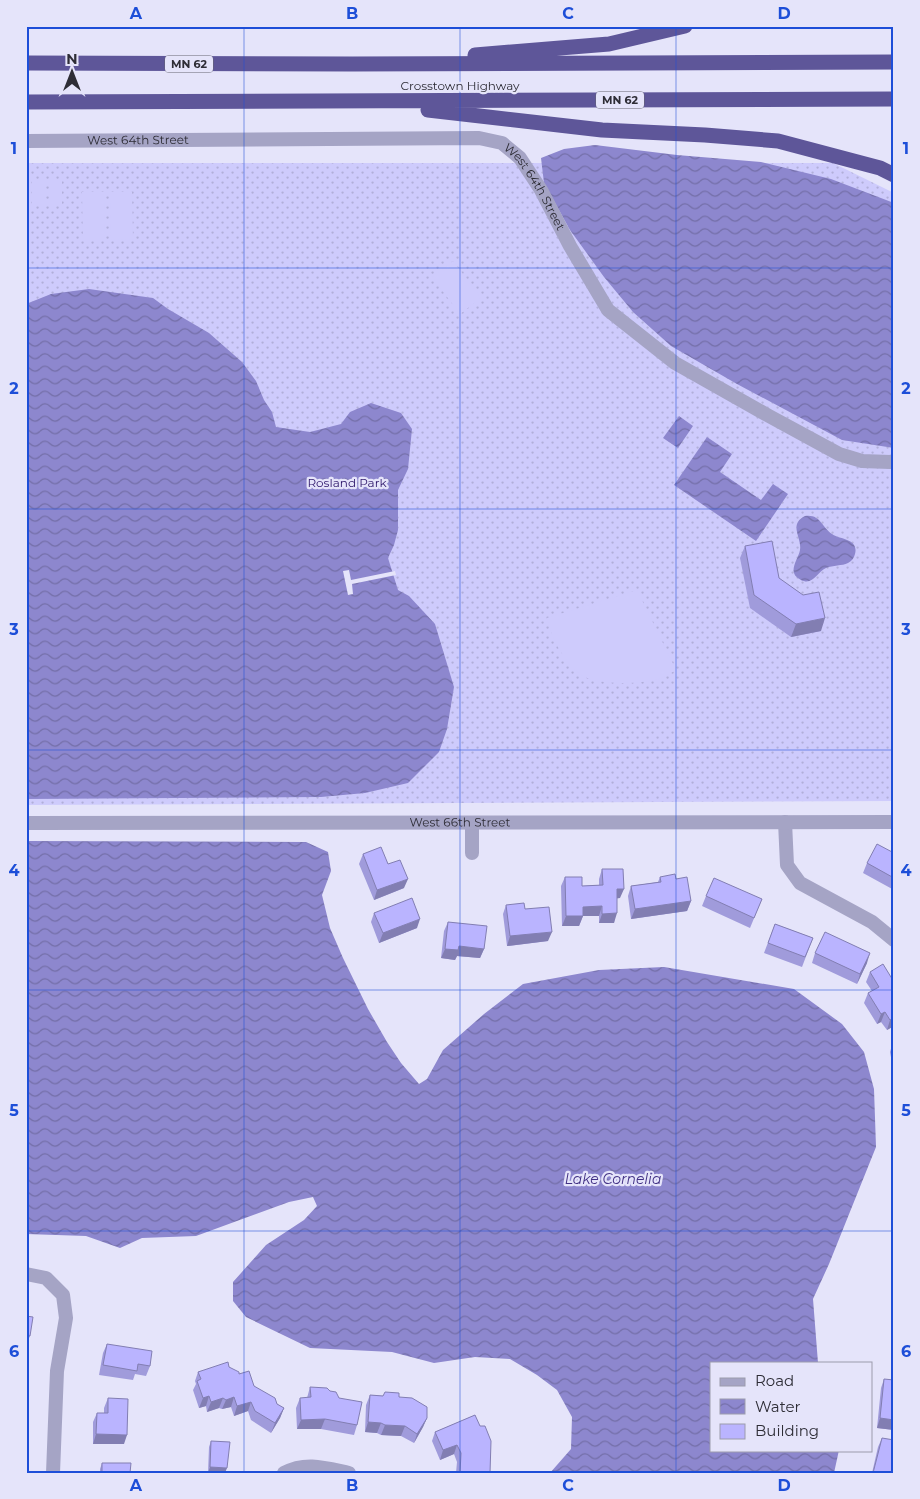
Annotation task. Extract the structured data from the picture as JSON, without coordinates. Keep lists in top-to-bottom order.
{
  "streets": {
    "highway": ["MN 62", "Crosstown Highway"],
    "street": ["West 64th Street", "West 66th Street"]
  },
  "water": ["Lake Cornelia"],
  "parks": ["Rosland Park"],
  "legend": ["Road", "Water", "Building"],
  "north": "top",
  "grid": {
    "columns": [
      "A",
      "B",
      "C",
      "D"
    ],
    "rows": [
      "1",
      "2",
      "3",
      "4",
      "5",
      "6"
    ]
  }
}
